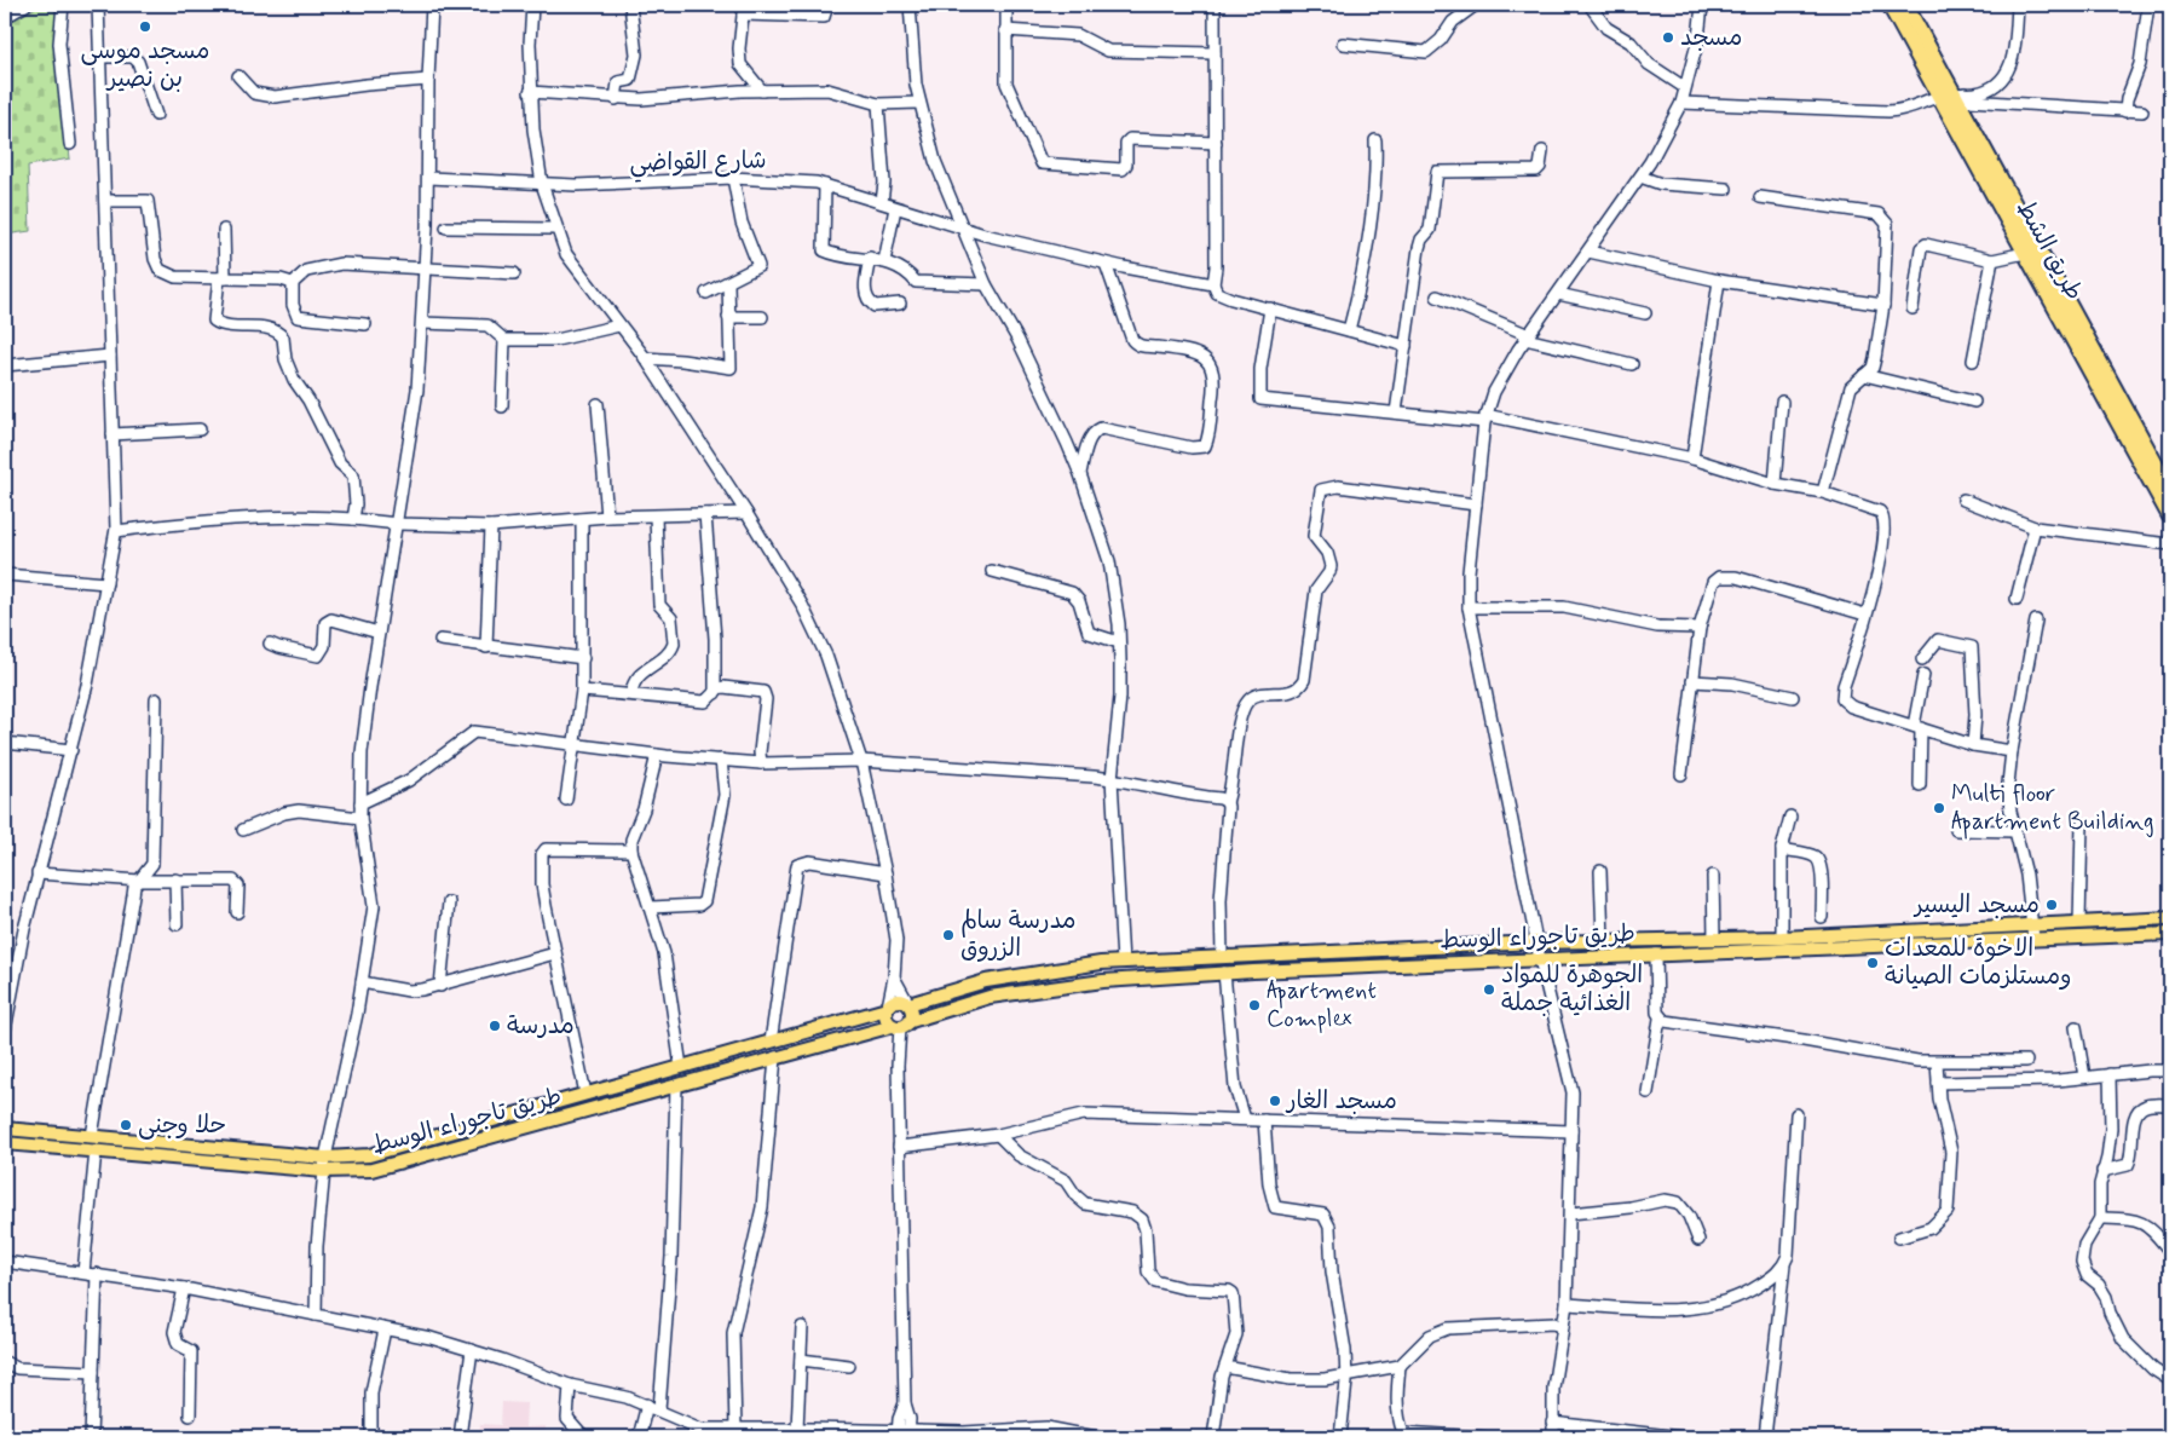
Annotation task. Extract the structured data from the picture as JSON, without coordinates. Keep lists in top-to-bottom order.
{
  "streets": {
    "highway": ["طريق الشط"],
    "main road": ["طريق تاجوراء الوسط"],
    "street": ["شارع القواضي"]
  },
  "places": [
    "مسجد موسى بن نصير",
    "مسجد",
    "Multi floor Apartment Building",
    "مسجد اليسير",
    "مدرسة سالم الزروق",
    "الاخوة للمعدات ومستلزمات الصيانة",
    "الجوهرة للمواد الغذائية جملة",
    "Apartment Complex",
    "مدرسة",
    "مسجد الغار",
    "حلا وجنى"
  ]
}
